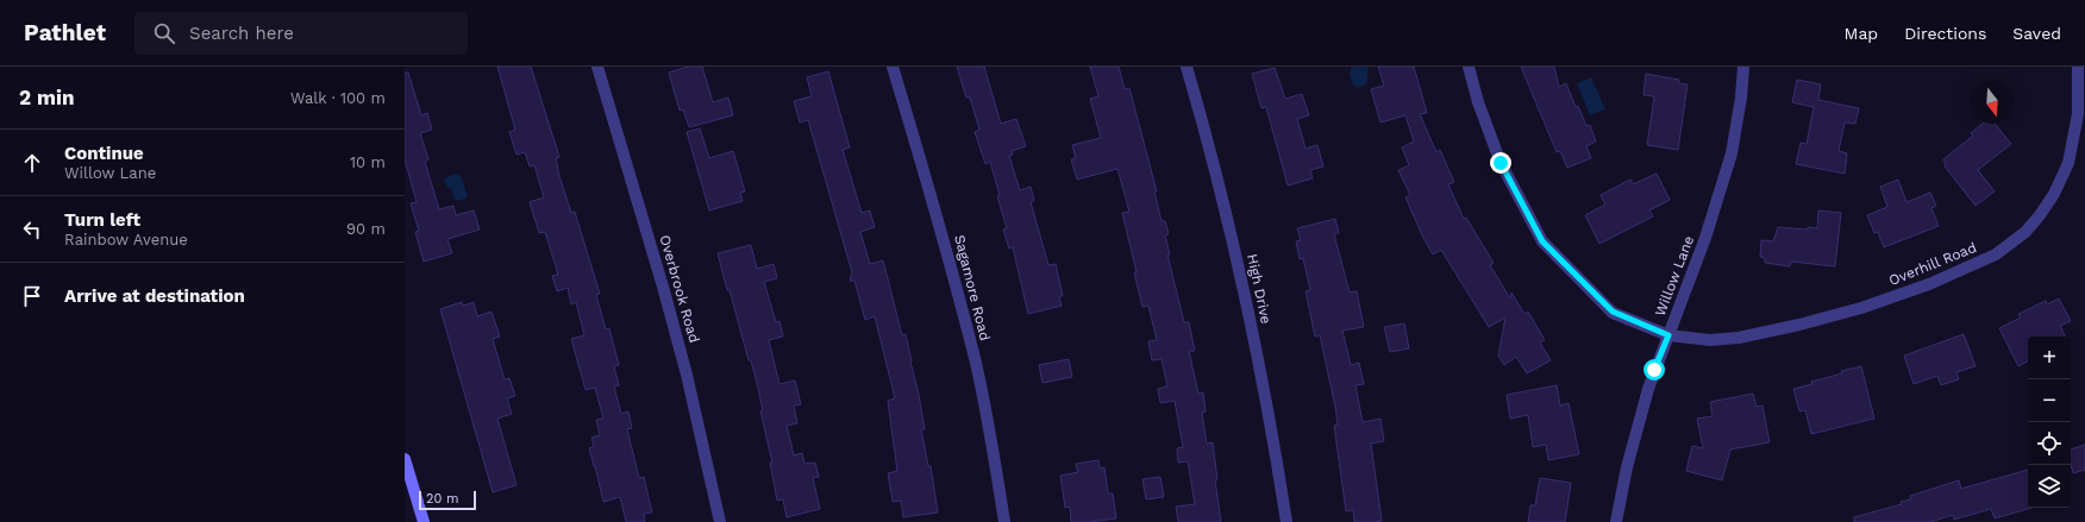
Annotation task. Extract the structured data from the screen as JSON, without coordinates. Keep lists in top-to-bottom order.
{
  "streets": {
    "street": [
      "Overhill Road",
      "Willow Lane",
      "Sagamore Road",
      "Overbrook Road",
      "High Drive"
    ]
  },
  "crossings": [
    ["Overhill Road", "Willow Lane"]
  ],
  "scale_bar": "20 m",
  "north": "bottom",
  "page": {
    "header": "Pathlet",
    "search": "Search here",
    "nav": ["Map", "Directions", "Saved"],
    "heading": ["2 min", "Walk · 100 m"],
    "list": [
      ["Continue", "Willow Lane", "10 m"],
      ["Turn left", "Rainbow Avenue", "90 m"],
      "Arrive at destination"
    ],
    "map_buttons": ["+", "−"],
    "scale": "20 m"
  }
}
